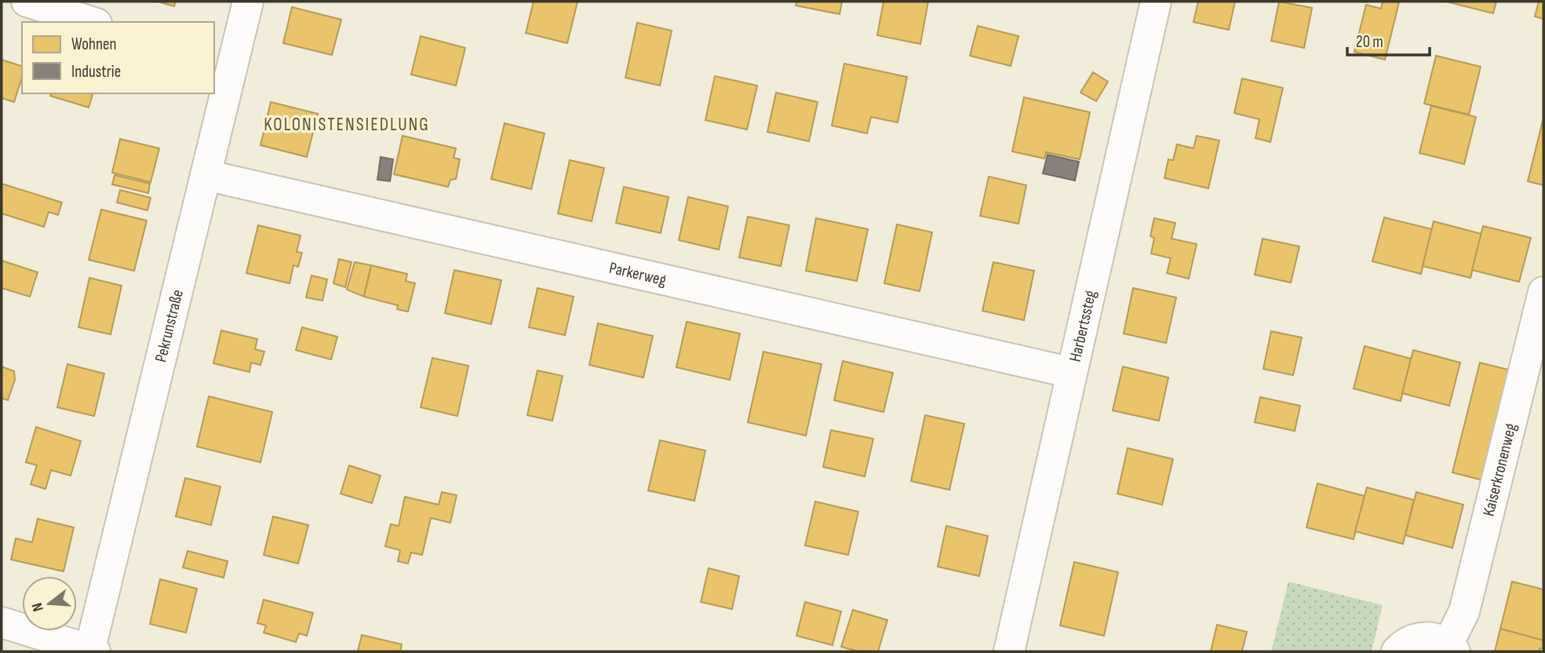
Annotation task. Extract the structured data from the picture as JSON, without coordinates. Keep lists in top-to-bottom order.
{
  "streets": {
    "street": [
      "Parkerweg",
      "Pekrunstraße",
      "Harbertssteg",
      "Kaiserkronenweg"
    ]
  },
  "crossings": [
    ["Parkerweg", "Pekrunstraße"],
    ["Parkerweg", "Harbertssteg"]
  ],
  "districts": ["KOLONISTENSIEDLUNG"],
  "legend": ["Wohnen", "Industrie"],
  "scale_bar": "20 m",
  "north": "left"
}
